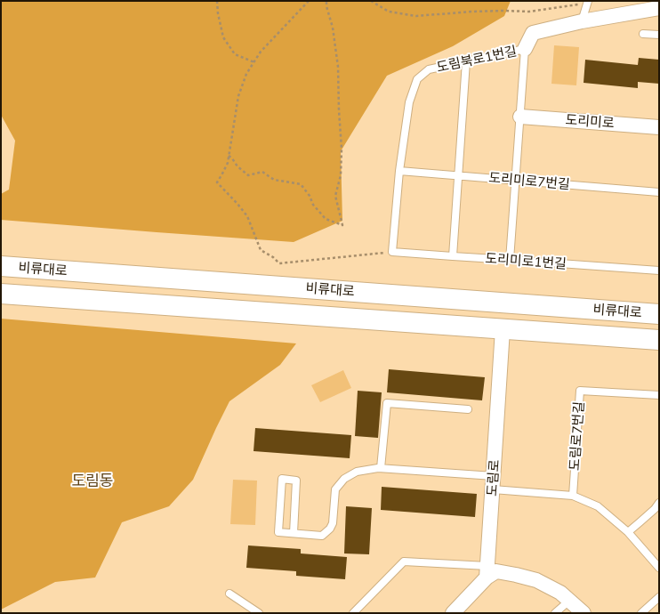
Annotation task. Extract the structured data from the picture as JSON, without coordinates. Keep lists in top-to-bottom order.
{
  "streets": {
    "main road": ["비류대로"],
    "street": ["도리미로", "도림로"],
    "lane": [
      "도림북로1번길",
      "도리미로7번길",
      "도리미로1번길",
      "도림로7번길"
    ]
  },
  "crossings": [
    ["도림북로1번길", "도리미로7번길"],
    ["비류대로", "도림로"]
  ],
  "districts": ["도림동"]
}
